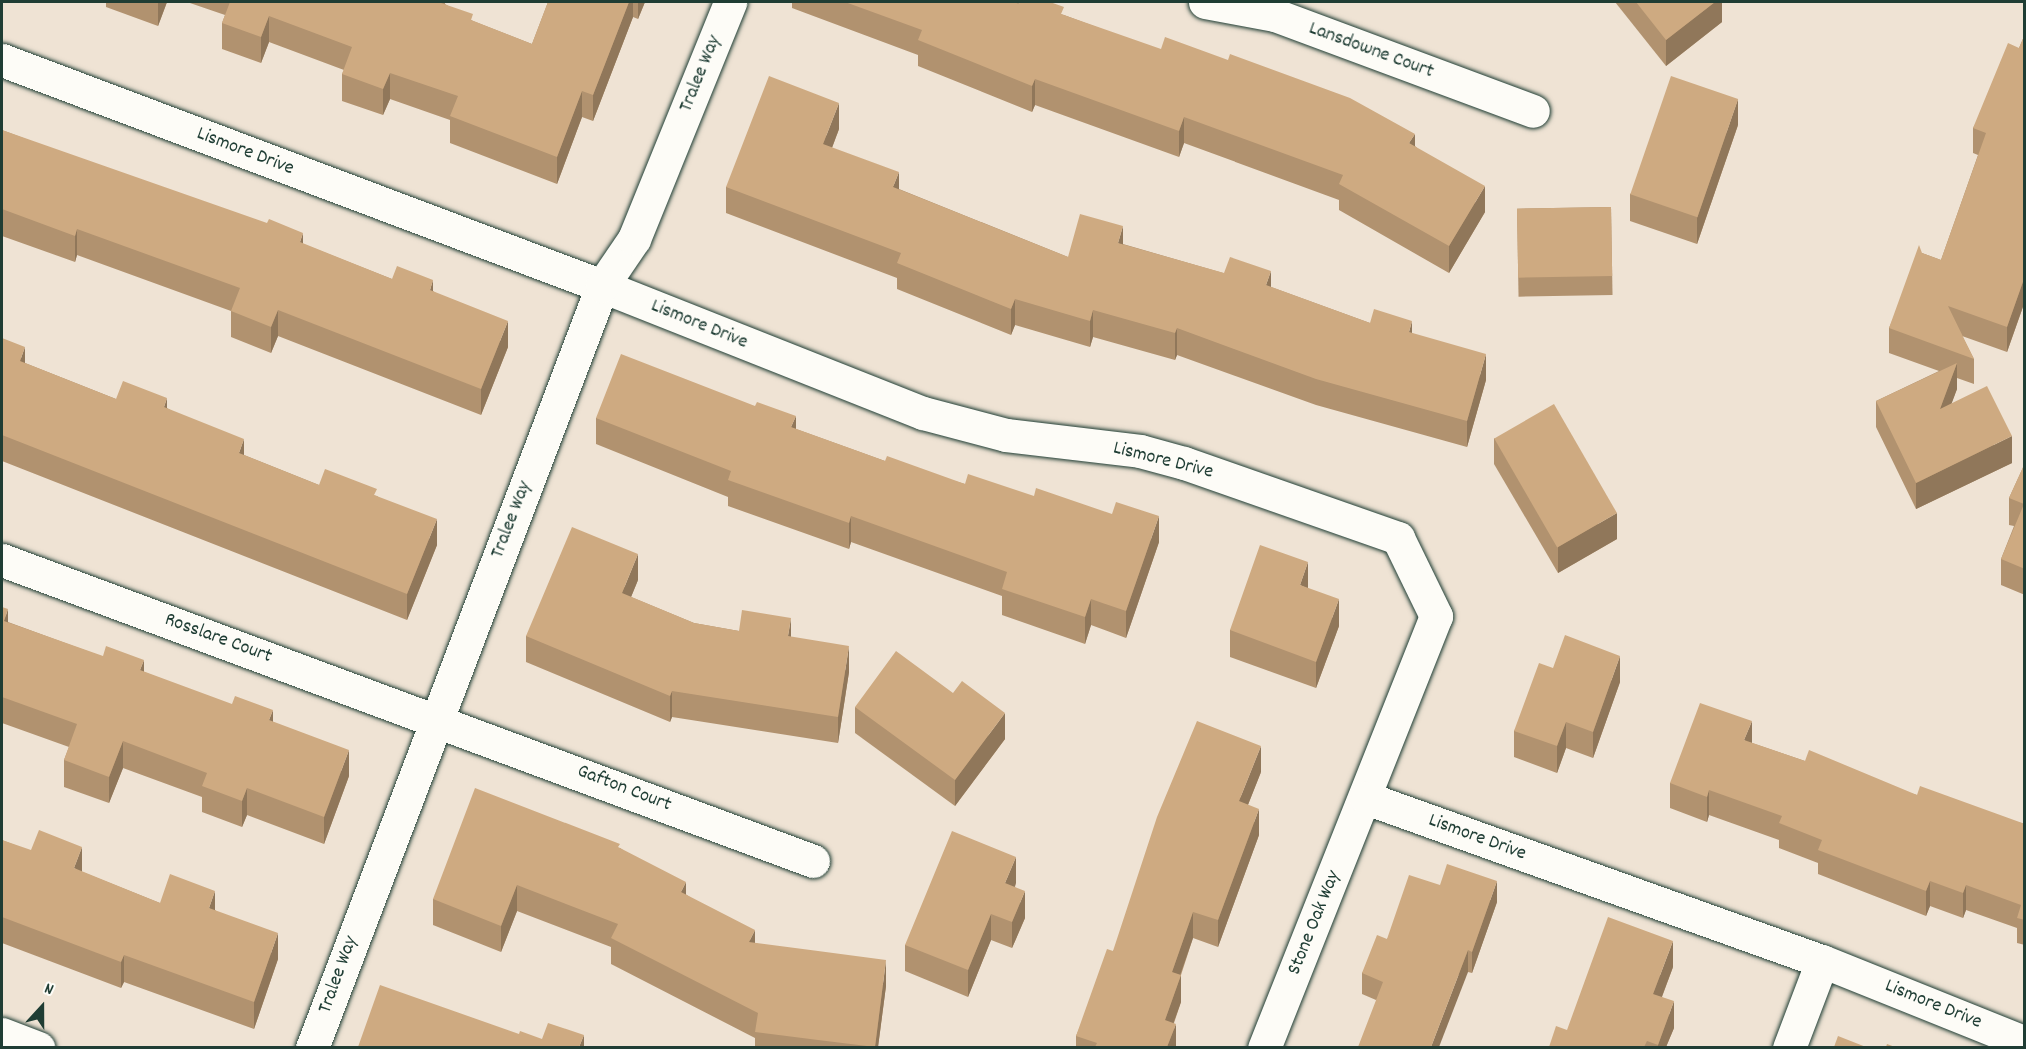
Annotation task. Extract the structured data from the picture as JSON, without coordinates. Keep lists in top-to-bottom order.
{
  "streets": {
    "street": [
      "Lansdowne Court",
      "Tralee Way",
      "Lismore Drive",
      "Rosslare Court",
      "Gafton Court",
      "Stone Oak Way"
    ]
  },
  "crossings": [
    ["Tralee Way", "Lismore Drive"],
    ["Tralee Way", "Rosslare Court"],
    ["Tralee Way", "Gafton Court"],
    ["Lismore Drive", "Stone Oak Way"],
    ["Rosslare Court", "Gafton Court"]
  ],
  "north": "top"
}
